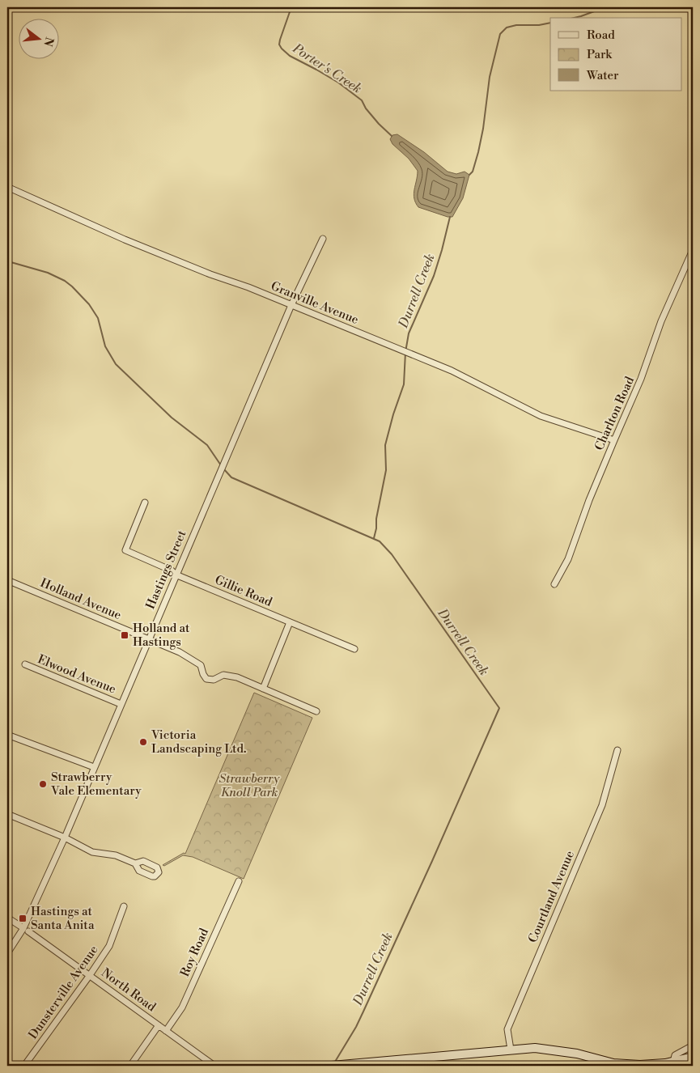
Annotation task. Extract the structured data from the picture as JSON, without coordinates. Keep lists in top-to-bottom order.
{
  "streets": {
    "street": [
      "Granville Avenue",
      "Charlton Road",
      "Hastings Street",
      "Gillie Road",
      "Holland Avenue",
      "Elwood Avenue",
      "Courtland Avenue",
      "Roy Road",
      "North Road",
      "Dunsterville Avenue"
    ]
  },
  "crossings": [
    ["Granville Avenue", "Charlton Road"],
    ["Granville Avenue", "Hastings Street"],
    ["Hastings Street", "Gillie Road"],
    ["Hastings Street", "Holland Avenue"],
    ["Hastings Street", "Elwood Avenue"],
    ["Hastings Street", "North Road"],
    ["Roy Road", "North Road"],
    ["North Road", "Dunsterville Avenue"]
  ],
  "water": ["Porter's Creek", "Durrell Creek"],
  "parks": ["Strawberry Knoll Park"],
  "places": {
    "transit": ["Holland at Hastings", "Hastings at Santa Anita"],
    "other": ["Victoria Landscaping Ltd.", "Strawberry Vale Elementary"]
  },
  "legend": ["Road", "Park", "Water"],
  "north": "right"
}
